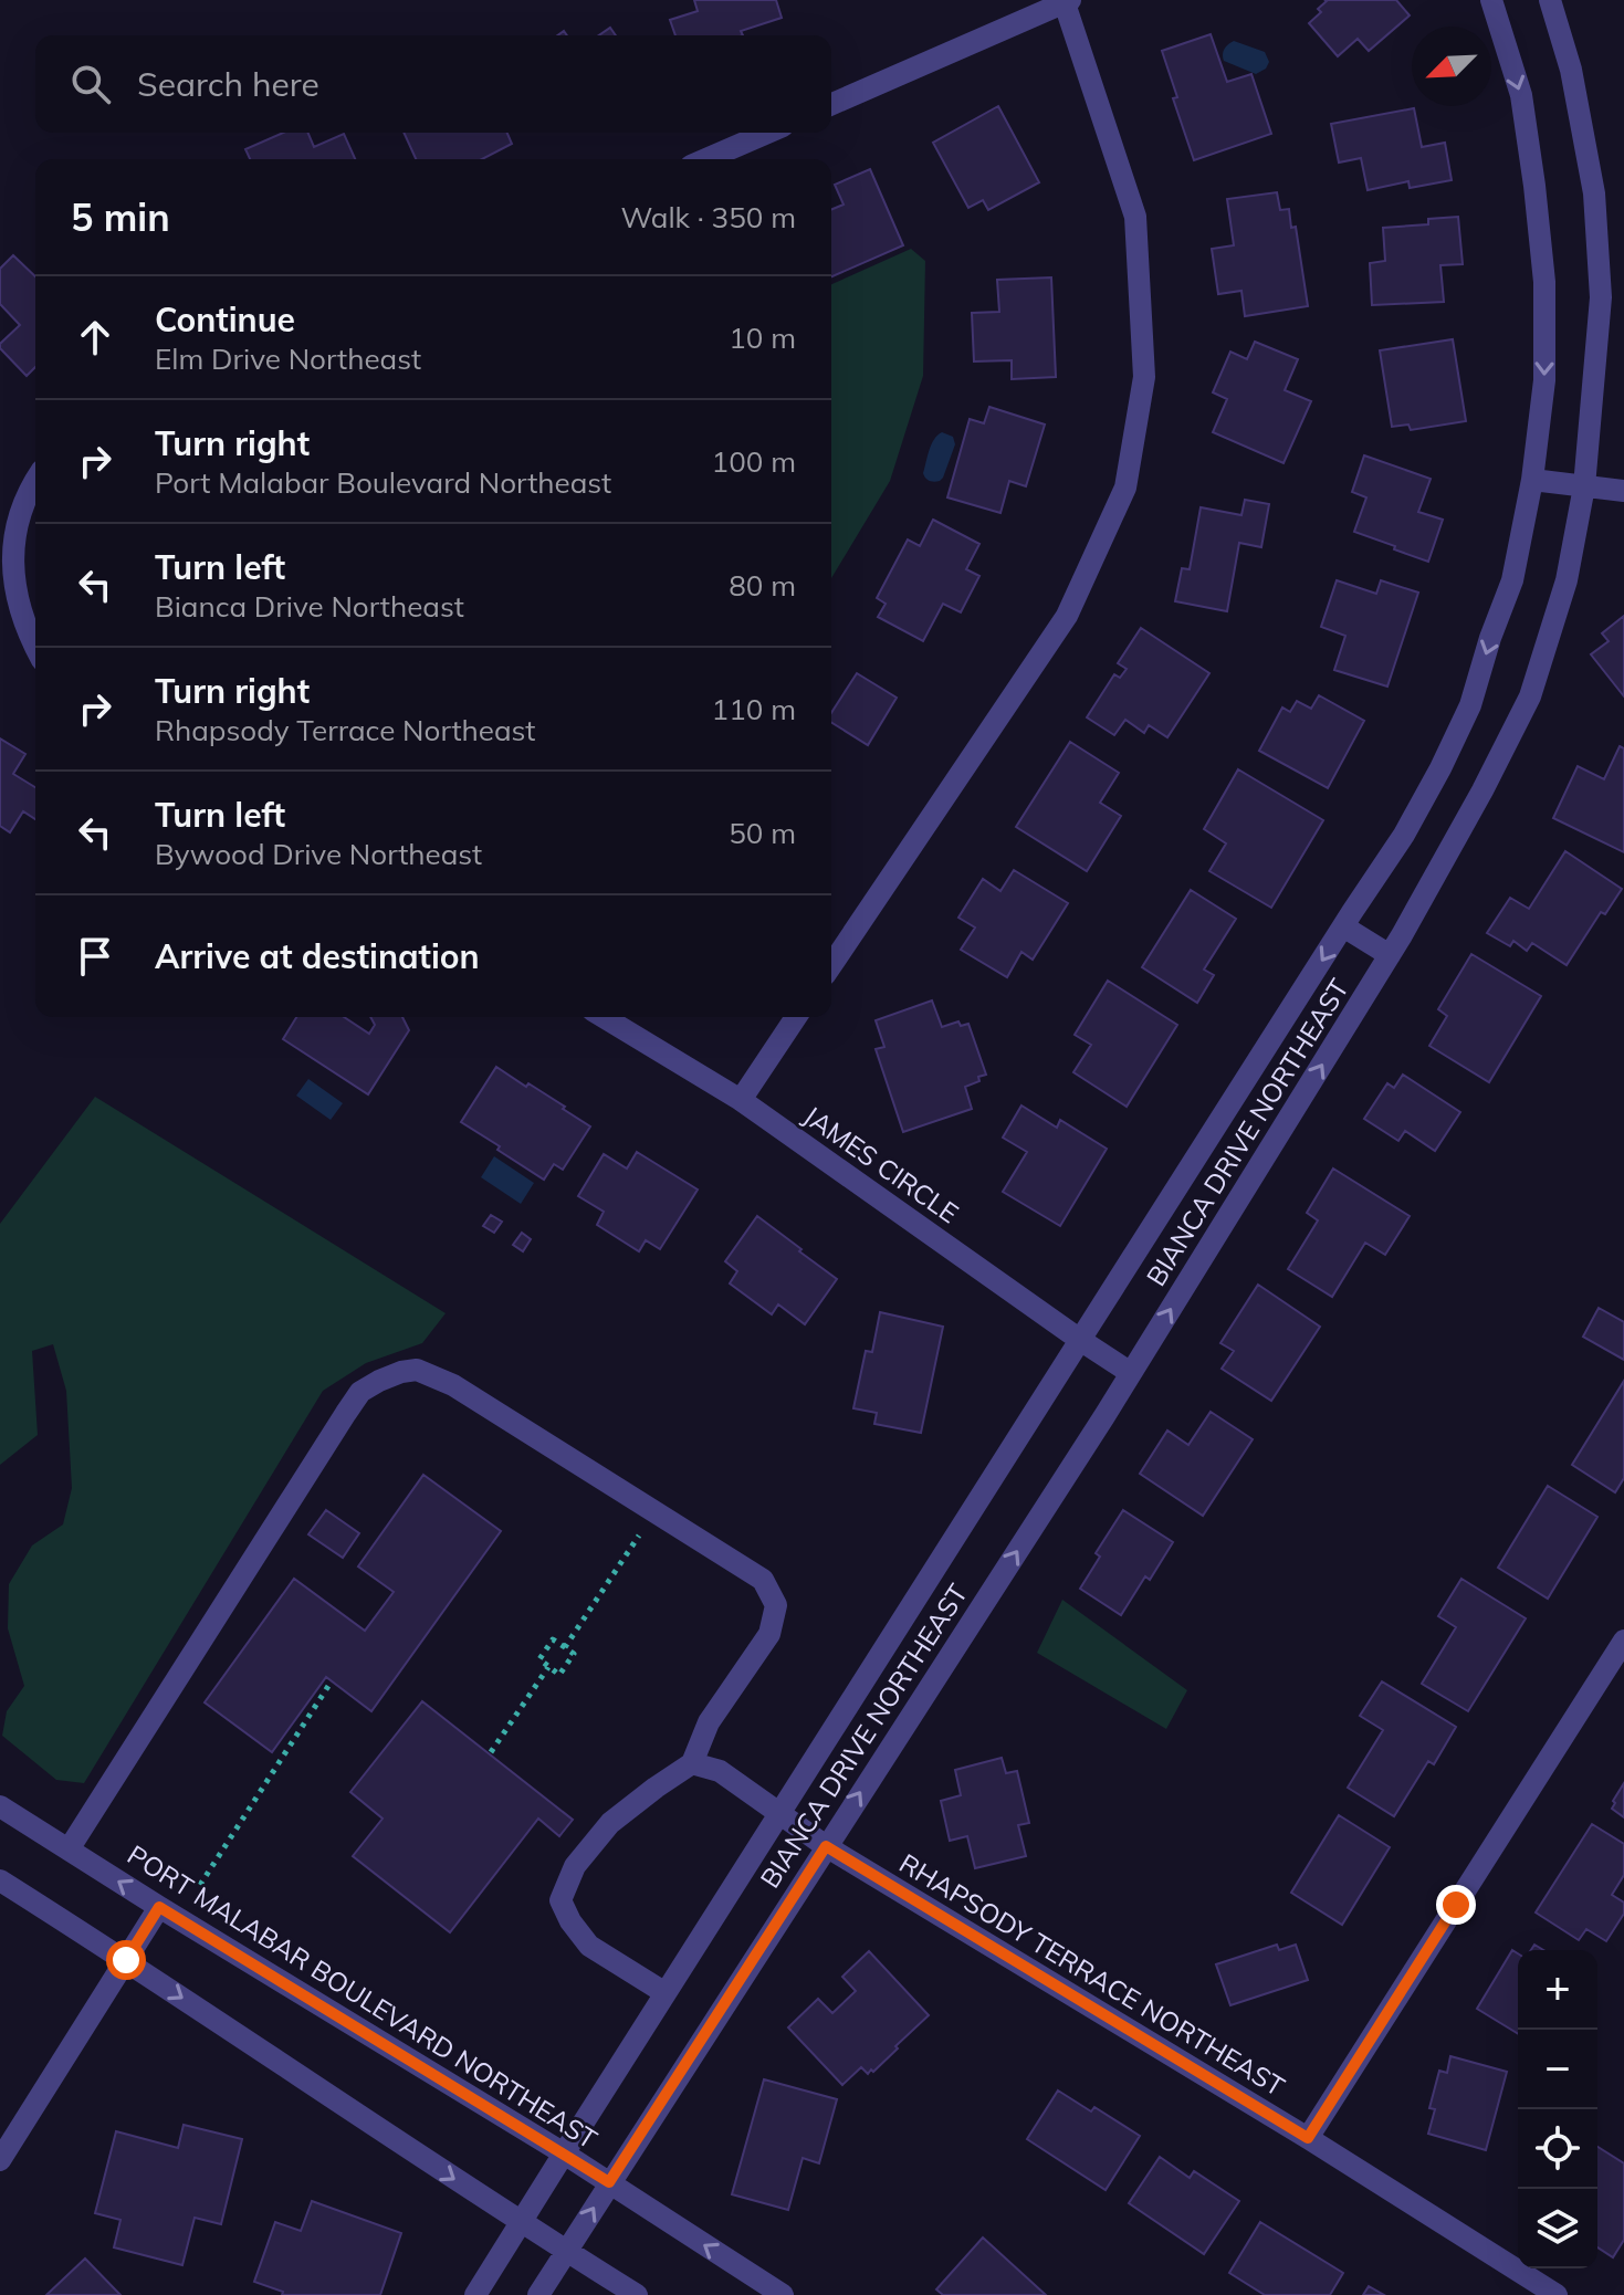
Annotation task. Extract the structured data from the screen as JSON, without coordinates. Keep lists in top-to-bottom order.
{
  "streets": {
    "street": [
      "BIANCA DRIVE NORTHEAST",
      "JAMES CIRCLE",
      "RHAPSODY TERRACE NORTHEAST",
      "PORT MALABAR BOULEVARD NORTHEAST"
    ]
  },
  "crossings": [
    ["BIANCA DRIVE NORTHEAST", "JAMES CIRCLE"],
    ["BIANCA DRIVE NORTHEAST", "RHAPSODY TERRACE NORTHEAST"],
    ["BIANCA DRIVE NORTHEAST", "PORT MALABAR BOULEVARD NORTHEAST"]
  ],
  "north": "bottom left",
  "page": {
    "search": "Search here",
    "heading": ["5 min", "Walk · 350 m"],
    "list": [
      ["Continue", "Elm Drive Northeast", "10 m"],
      ["Turn right", "Port Malabar Boulevard Northeast", "100 m"],
      ["Turn left", "Bianca Drive Northeast", "80 m"],
      ["Turn right", "Rhapsody Terrace Northeast", "110 m"],
      ["Turn left", "Bywood Drive Northeast", "50 m"],
      "Arrive at destination"
    ],
    "map_buttons": ["+", "−"]
  }
}
